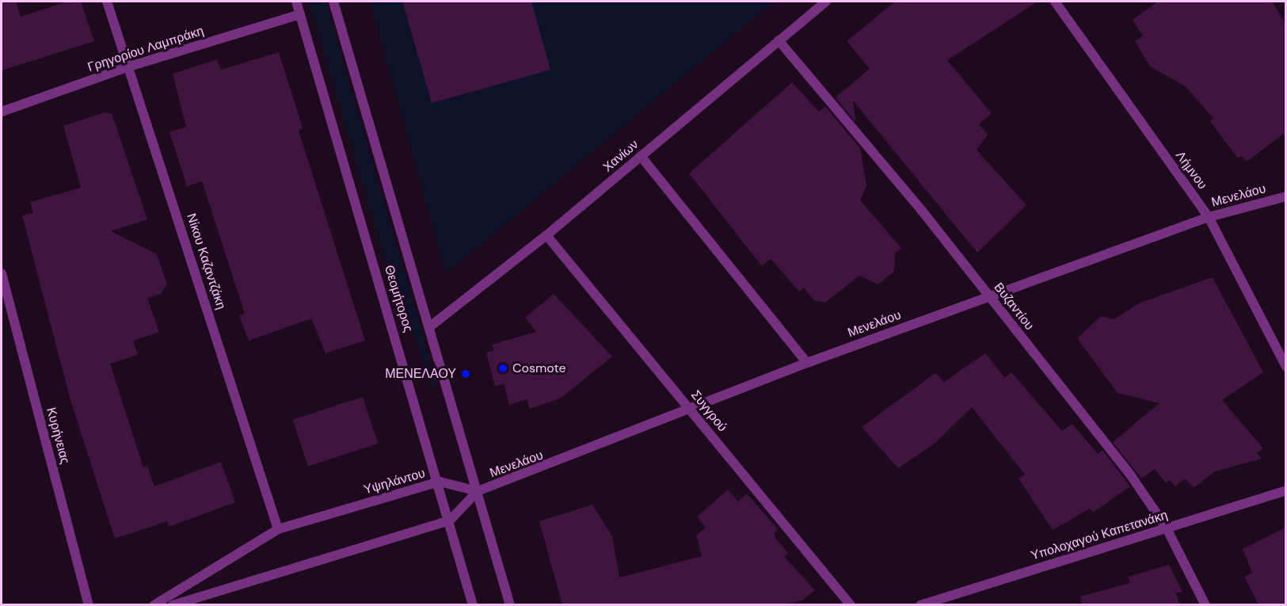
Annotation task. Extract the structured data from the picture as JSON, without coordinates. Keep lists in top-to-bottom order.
{
  "streets": {
    "street": [
      "Γρηγορίου Λαμπράκη",
      "Χανίων",
      "Λήμνου",
      "Μενελάου",
      "Νίκου Καζαντζάκη",
      "Θεομήτορος",
      "Βυζαντίου",
      "Συγγρού",
      "Κυρήνειας",
      "Υψηλάντου",
      "Υπολοχαγού Καπετανάκη"
    ]
  },
  "crossings": [
    ["Γρηγορίου Λαμπράκη", "Νίκου Καζαντζάκη"],
    ["Γρηγορίου Λαμπράκη", "Θεομήτορος"],
    ["Χανίων", "Θεομήτορος"],
    ["Χανίων", "Βυζαντίου"],
    ["Χανίων", "Συγγρού"],
    ["Λήμνου", "Μενελάου"],
    ["Μενελάου", "Θεομήτορος"],
    ["Μενελάου", "Βυζαντίου"],
    ["Μενελάου", "Συγγρού"],
    ["Μενελάου", "Υψηλάντου"],
    ["Νίκου Καζαντζάκη", "Υψηλάντου"],
    ["Θεομήτορος", "Υψηλάντου"],
    ["Βυζαντίου", "Υπολοχαγού Καπετανάκη"]
  ],
  "places": ["Cosmote", "ΜΕΝΕΛΑΟΥ"]
}
